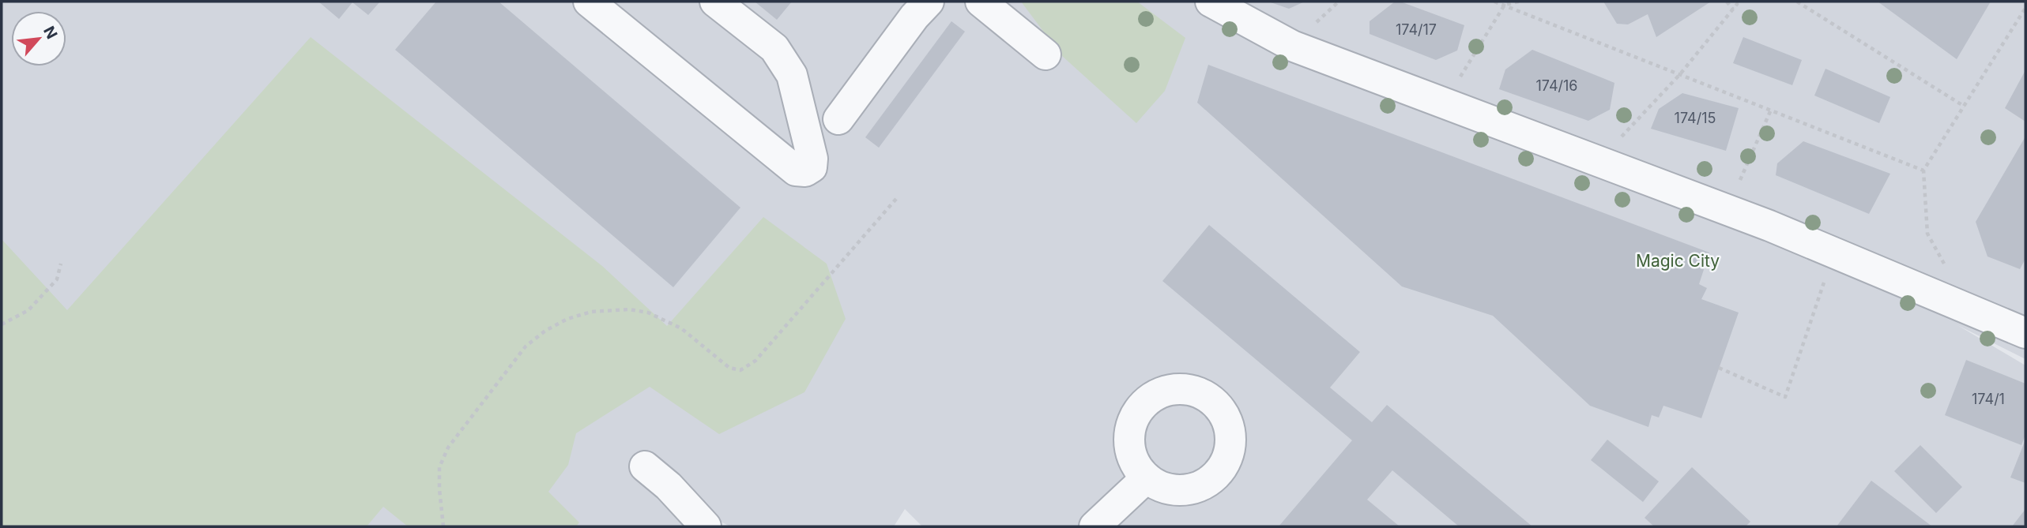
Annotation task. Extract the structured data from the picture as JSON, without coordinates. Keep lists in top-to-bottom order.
{
  "parks": ["Magic City"],
  "house_numbers": [
    "174/17",
    "174/16",
    "174/15",
    "174/1"
  ],
  "north": "top right"
}
